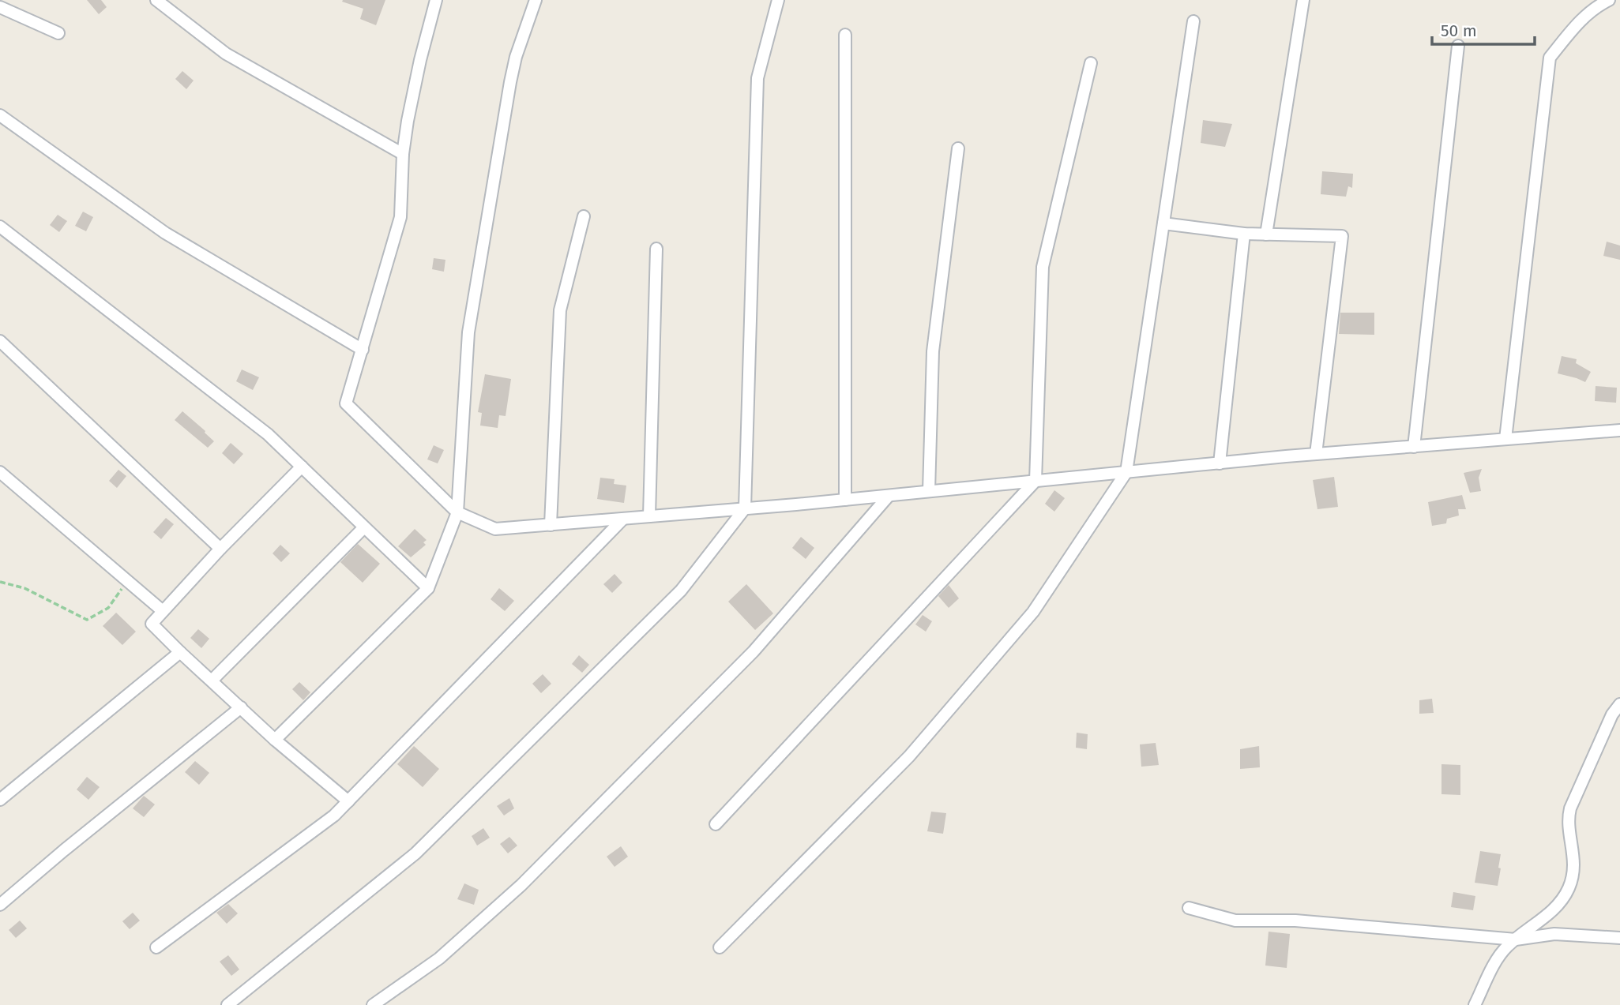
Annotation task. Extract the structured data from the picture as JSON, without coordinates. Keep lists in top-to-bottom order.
{
  "scale_bar": "50 m"
}
